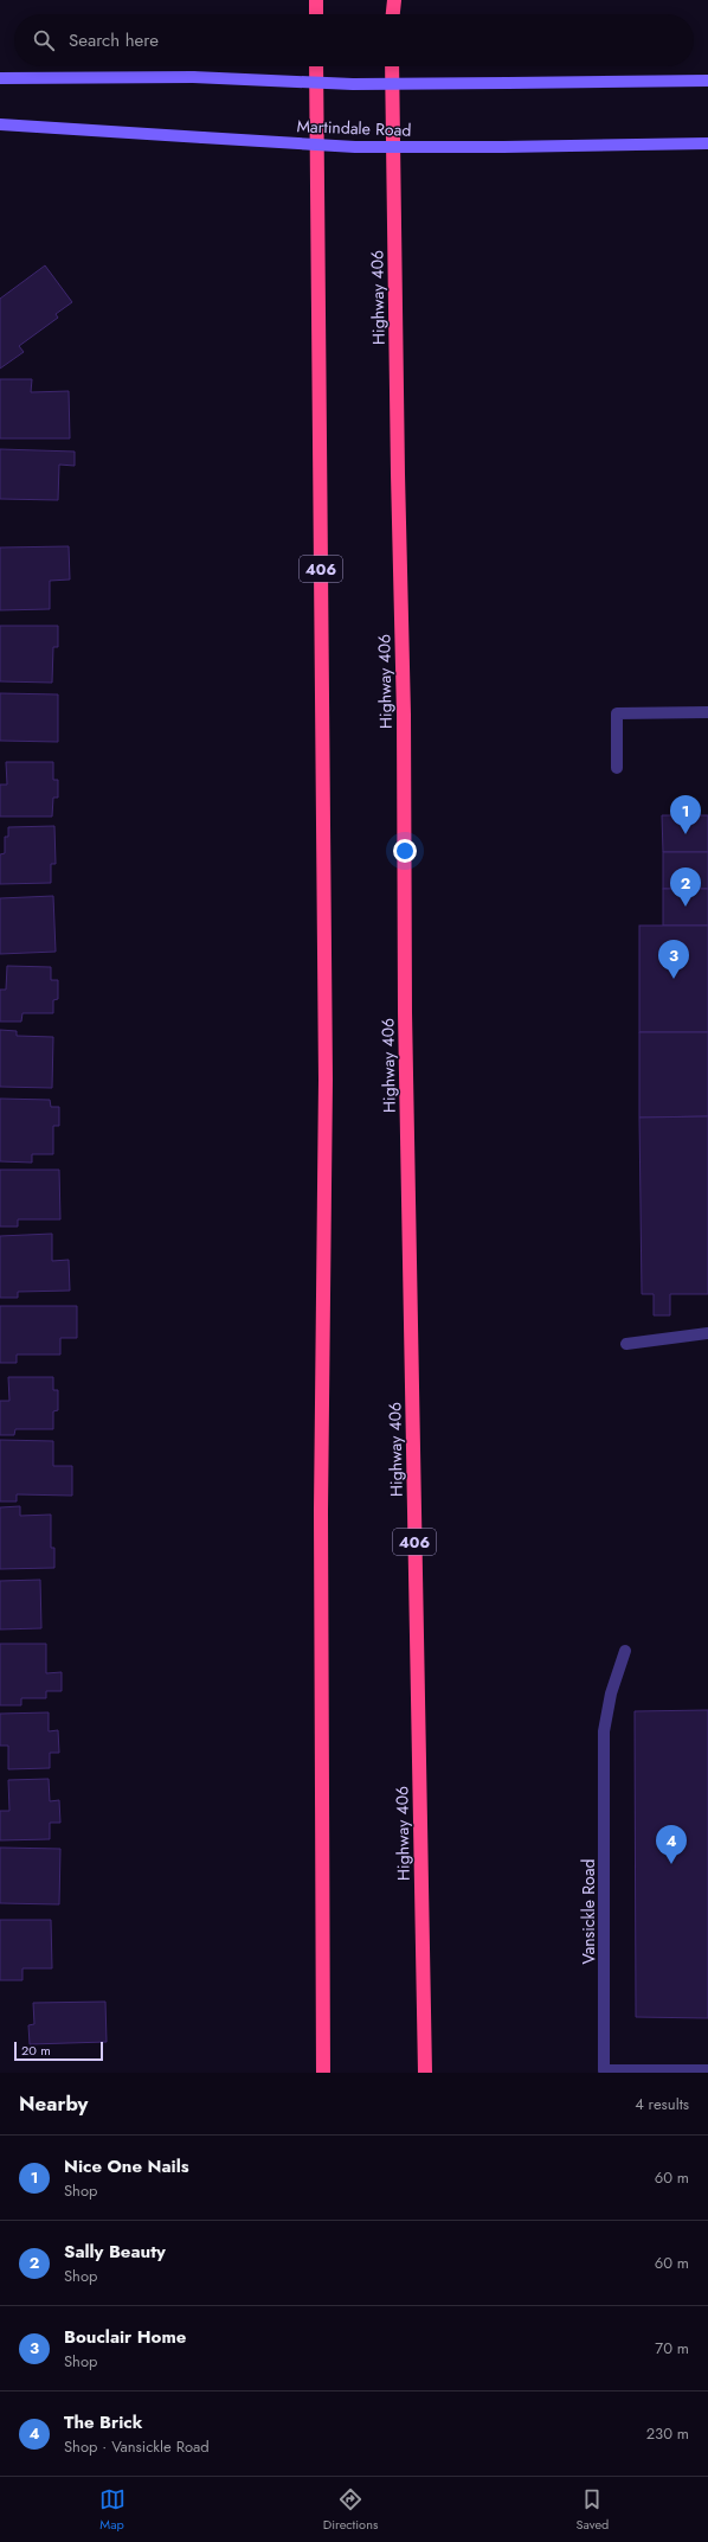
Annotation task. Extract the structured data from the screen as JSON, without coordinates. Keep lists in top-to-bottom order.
{
  "streets": {
    "highway": ["Highway 406", "406"],
    "main road": ["Martindale Road"],
    "street": ["Vansickle Road"]
  },
  "scale_bar": "20 m",
  "page": {
    "search": "Search here",
    "pins": [
      "1",
      "2",
      "3",
      "4"
    ],
    "scale": "20 m",
    "heading": ["Nearby", "4 results"],
    "list": [
      {
        "mark": "1",
        "name": "Nice One Nails",
        "note": "Shop",
        "value": "60 m"
      },
      {
        "mark": "2",
        "name": "Sally Beauty",
        "note": "Shop",
        "value": "60 m"
      },
      {
        "mark": "3",
        "name": "Bouclair Home",
        "note": "Shop",
        "value": "70 m"
      },
      {
        "mark": "4",
        "name": "The Brick",
        "note": "Shop · Vansickle Road",
        "value": "230 m"
      }
    ],
    "nav": ["Map", "Directions", "Saved"]
  }
}
